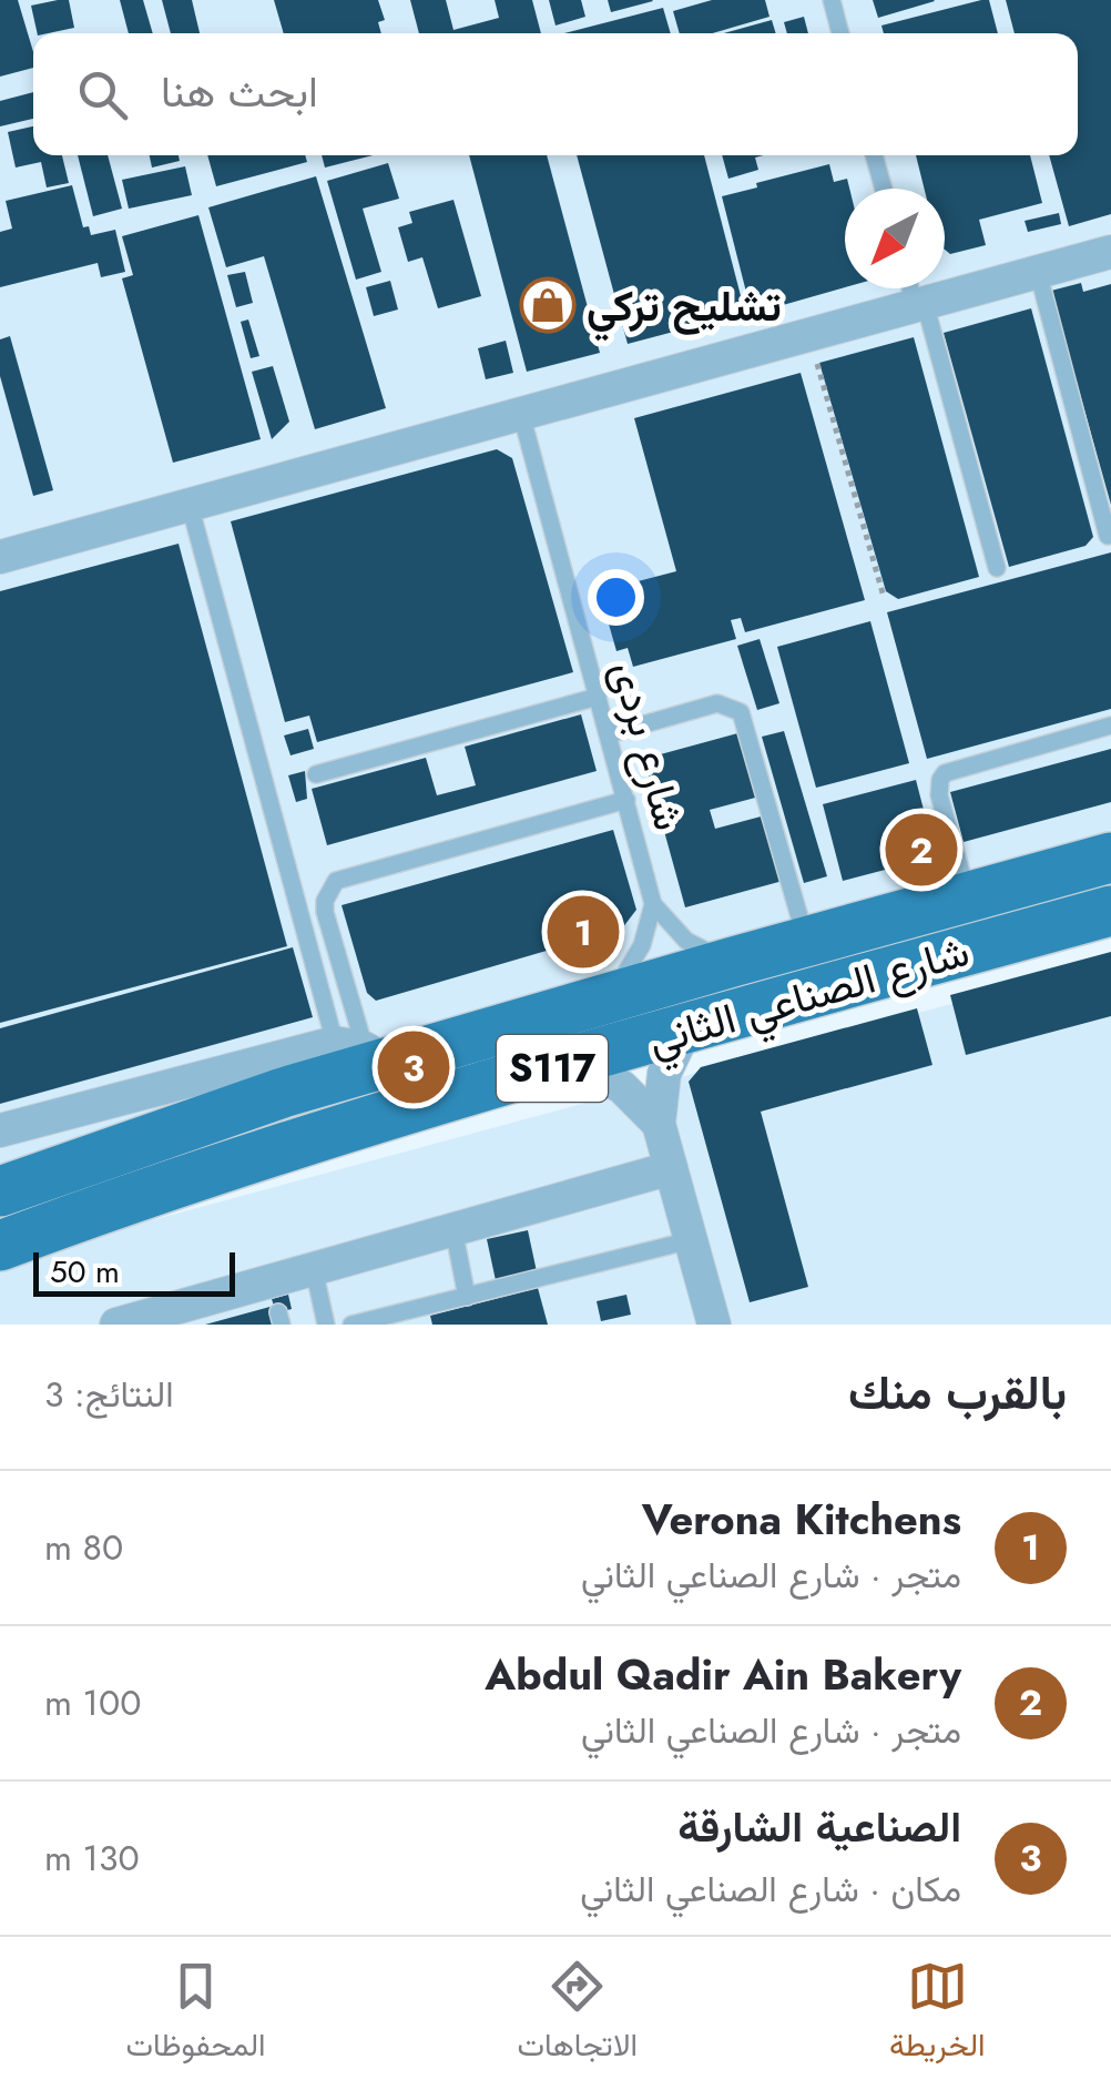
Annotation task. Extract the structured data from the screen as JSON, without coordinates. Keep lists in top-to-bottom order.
{
  "streets": {
    "main road": ["شارع الصناعي الثاني", "S117"],
    "lane": ["شارع بردى"]
  },
  "places": {
    "shop": ["تشليح تركي"]
  },
  "scale_bar": "50 m",
  "north": "bottom left",
  "page": {
    "search": "ابحث هنا",
    "pins": ["2", "1", "3"],
    "scale": "50 m",
    "heading": ["بالقرب منك", "النتائج: 3"],
    "list": [
      {
        "mark": "1",
        "name": "Verona Kitchens",
        "note": "متجر · شارع الصناعي الثاني",
        "value": "80 m"
      },
      {
        "mark": "2",
        "name": "Abdul Qadir Ain Bakery",
        "note": "متجر · شارع الصناعي الثاني",
        "value": "100 m"
      },
      {
        "mark": "3",
        "name": "الصناعية الشارقة",
        "note": "مكان · شارع الصناعي الثاني",
        "value": "130 m"
      }
    ],
    "nav": ["الخريطة", "الاتجاهات", "المحفوظات"]
  }
}
